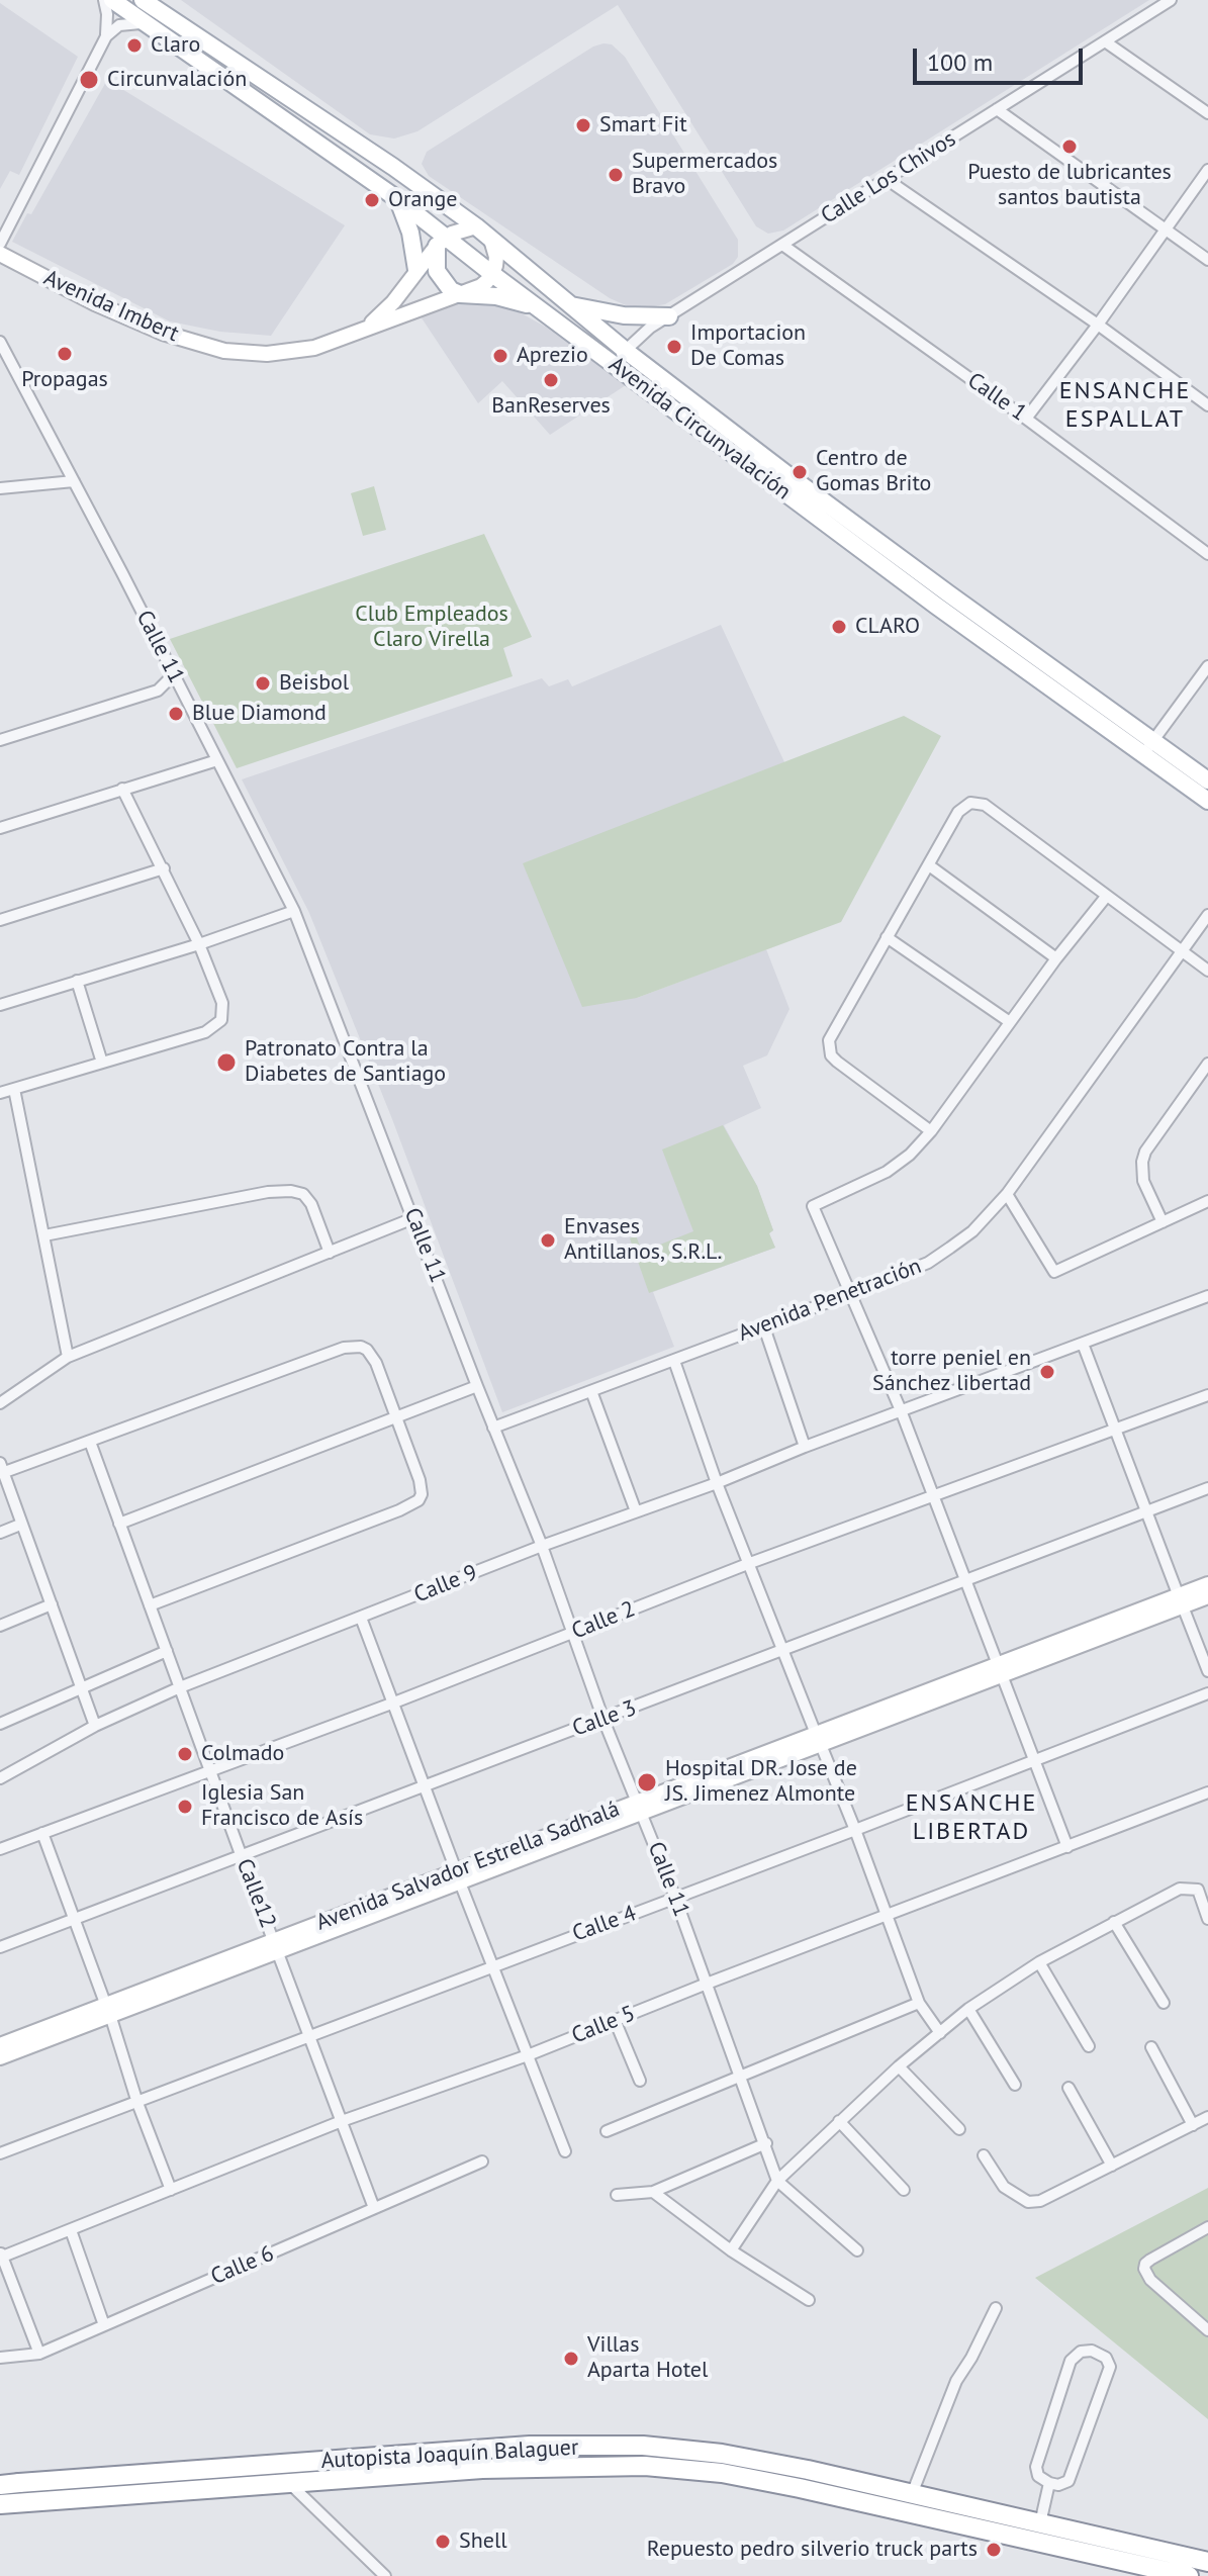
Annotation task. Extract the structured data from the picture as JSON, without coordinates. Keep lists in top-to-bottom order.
{
  "streets": {
    "highway": ["Autopista Joaquín Balaguer"],
    "main road": ["Avenida Imbert", "Avenida Circunvalación", "Avenida Salvador Estrella Sadhalá"],
    "street": [
      "Calle Los Chivos",
      "Calle 1",
      "Calle 11",
      "Avenida Penetración",
      "Calle 9",
      "Calle 2",
      "Calle 3",
      "Calle12",
      "Calle 4",
      "Calle 5",
      "Calle 6"
    ]
  },
  "crossings": [
    ["Calle Los Chivos", "Calle 1"],
    ["Calle Los Chivos", "Avenida Circunvalación"],
    ["Avenida Imbert", "Avenida Circunvalación"],
    ["Calle 11", "Avenida Penetración"],
    ["Calle 11", "Calle 9"],
    ["Calle 11", "Calle 2"],
    ["Calle 11", "Calle 3"],
    ["Calle 11", "Avenida Salvador Estrella Sadhalá"],
    ["Calle 11", "Calle 4"],
    ["Calle 11", "Calle 5"],
    ["Calle 9", "Calle12"],
    ["Calle 2", "Calle12"],
    ["Calle 3", "Calle12"],
    ["Avenida Salvador Estrella Sadhalá", "Calle12"],
    ["Calle12", "Calle 4"],
    ["Calle12", "Calle 5"],
    ["Calle12", "Calle 6"]
  ],
  "districts": ["ENSANCHE ESPALLAT", "ENSANCHE LIBERTAD"],
  "parks": ["Club Empleados Claro Virella"],
  "places": [
    "Claro",
    "Circunvalación",
    "Smart Fit",
    "Puesto de lubricantes santos bautista",
    "Supermercados Bravo",
    "Orange",
    "Importacion De Comas",
    "Propagas",
    "Aprezio",
    "BanReserves",
    "Centro de Gomas Brito",
    "CLARO",
    "Beisbol",
    "Blue Diamond",
    "Patronato Contra la Diabetes de Santiago",
    "Envases Antillanos, S.R.L.",
    "torre peniel en Sánchez libertad",
    "Colmado",
    "Hospital DR. Jose de JS. Jimenez Almonte",
    "Iglesia San Francisco de Asís",
    "Villas Aparta Hotel",
    "Shell",
    "Repuesto pedro silverio truck parts"
  ],
  "scale_bar": "100 m"
}
